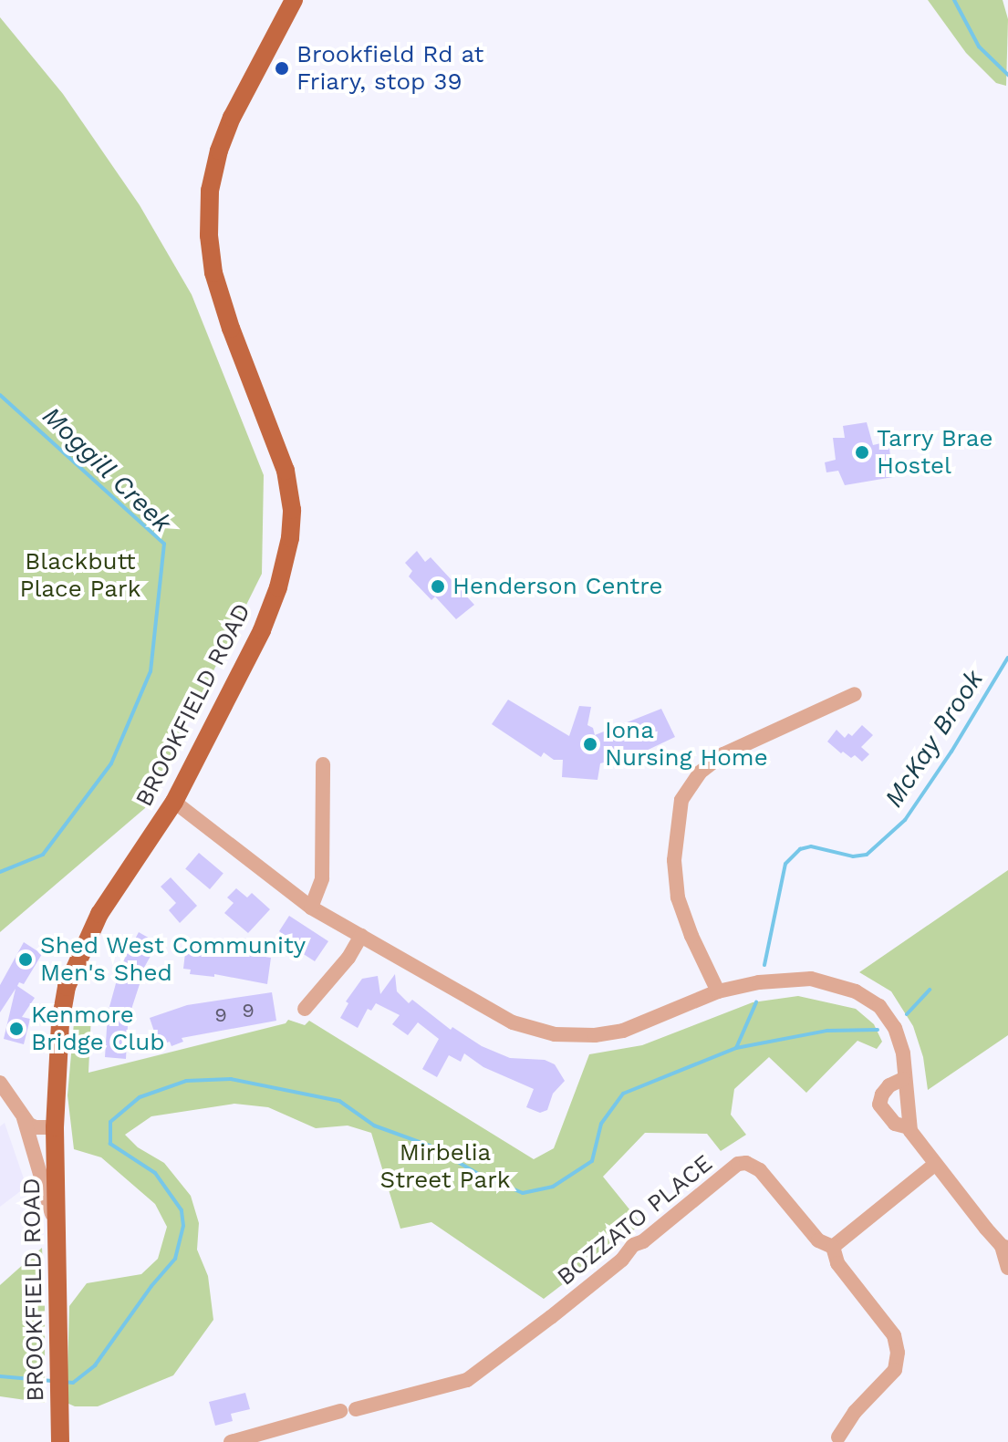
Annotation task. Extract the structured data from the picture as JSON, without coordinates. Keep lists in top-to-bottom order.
{
  "streets": {
    "main road": ["BROOKFIELD ROAD"],
    "street": ["BOZZATO PLACE"]
  },
  "water": ["Moggill Creek", "McKay Brook"],
  "parks": ["Blackbutt Place Park", "Mirbelia Street Park"],
  "places": [
    "Brookfield Rd at Friary, stop 39",
    "Tarry Brae Hostel",
    "Henderson Centre",
    "Iona Nursing Home",
    "Shed West Community Men's Shed",
    "Kenmore Bridge Club"
  ],
  "house_numbers": ["9", "9"]
}
